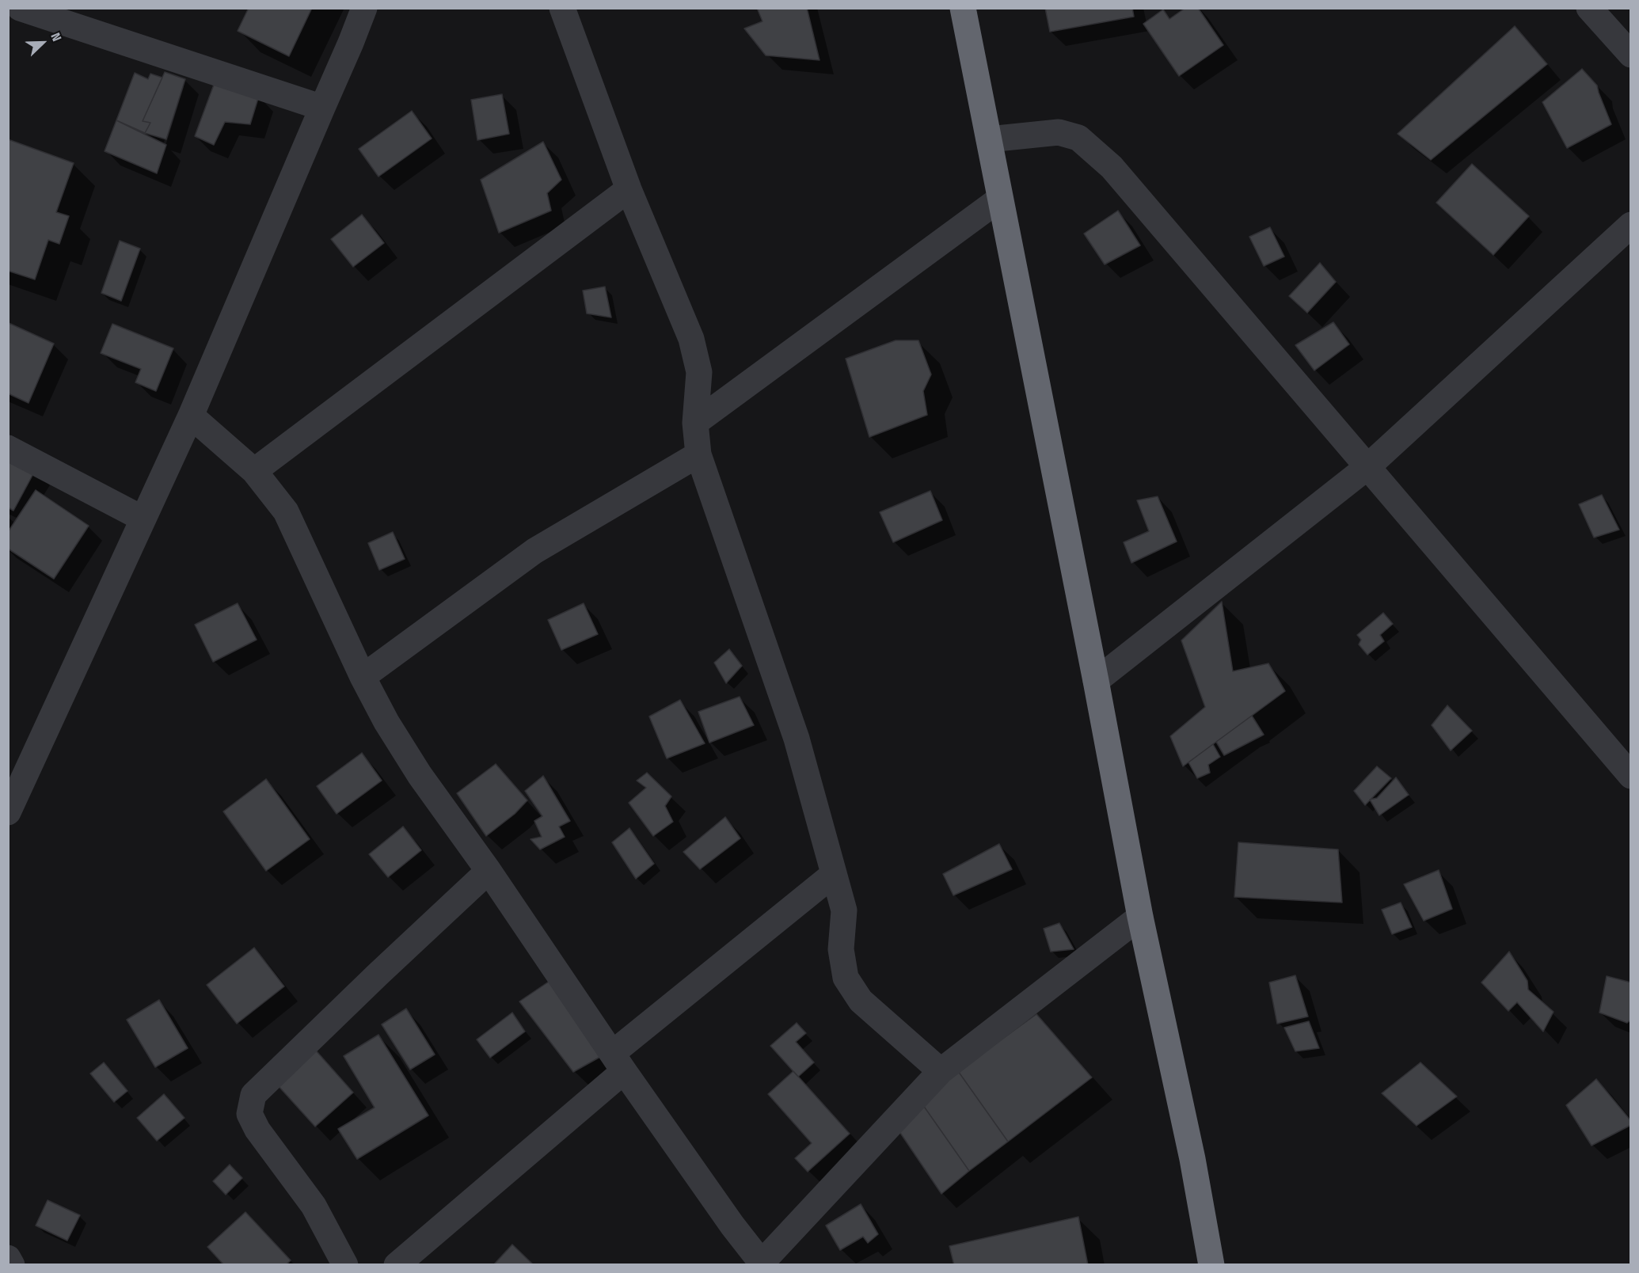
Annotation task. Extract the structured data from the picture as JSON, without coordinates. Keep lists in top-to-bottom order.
{
  "north": "top right"
}
